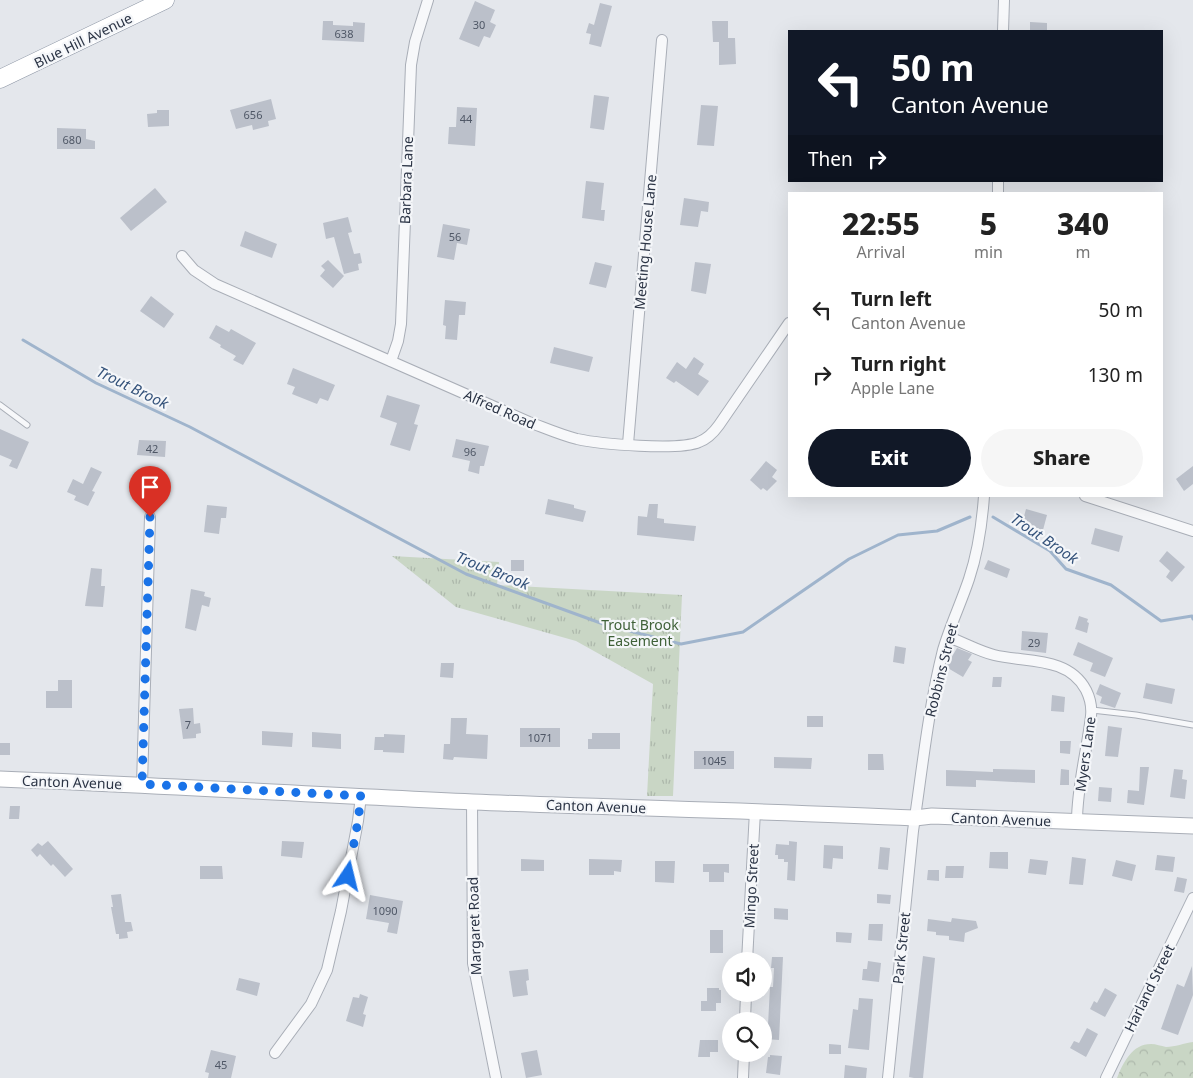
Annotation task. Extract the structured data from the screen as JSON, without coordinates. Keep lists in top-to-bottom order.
{
  "streets": {
    "highway": ["Blue Hill Avenue"],
    "main road": ["Canton Avenue"],
    "street": [
      "Barbara Lane",
      "Meeting House Lane",
      "Alfred Road",
      "Robbins Street",
      "Myers Lane",
      "Mingo Street",
      "Margaret Road",
      "Park Street",
      "Harland Street"
    ]
  },
  "crossings": [
    ["Barbara Lane", "Alfred Road"],
    ["Meeting House Lane", "Alfred Road"],
    ["Robbins Street", "Myers Lane"],
    ["Robbins Street", "Canton Avenue"],
    ["Robbins Street", "Park Street"],
    ["Myers Lane", "Canton Avenue"],
    ["Canton Avenue", "Mingo Street"],
    ["Canton Avenue", "Margaret Road"],
    ["Canton Avenue", "Park Street"]
  ],
  "water": ["Trout Brook"],
  "parks": ["Trout Brook Easement"],
  "house_numbers": [
    "30",
    "638",
    "656",
    "44",
    "680",
    "56",
    "42",
    "96",
    "29",
    "7",
    "1071",
    "1045",
    "1090",
    "45"
  ],
  "page": {
    "turn": ["50 m", "Canton Avenue"],
    "then": "Then",
    "eta": [
      "22:55",
      "Arrival",
      "5",
      "min",
      "340",
      "m"
    ],
    "list": [
      {
        "name": "Turn left",
        "note": "Canton Avenue",
        "value": "50 m"
      },
      {
        "name": "Turn right",
        "note": "Apple Lane",
        "value": "130 m"
      }
    ],
    "buttons": ["Exit", "Share"]
  }
}
